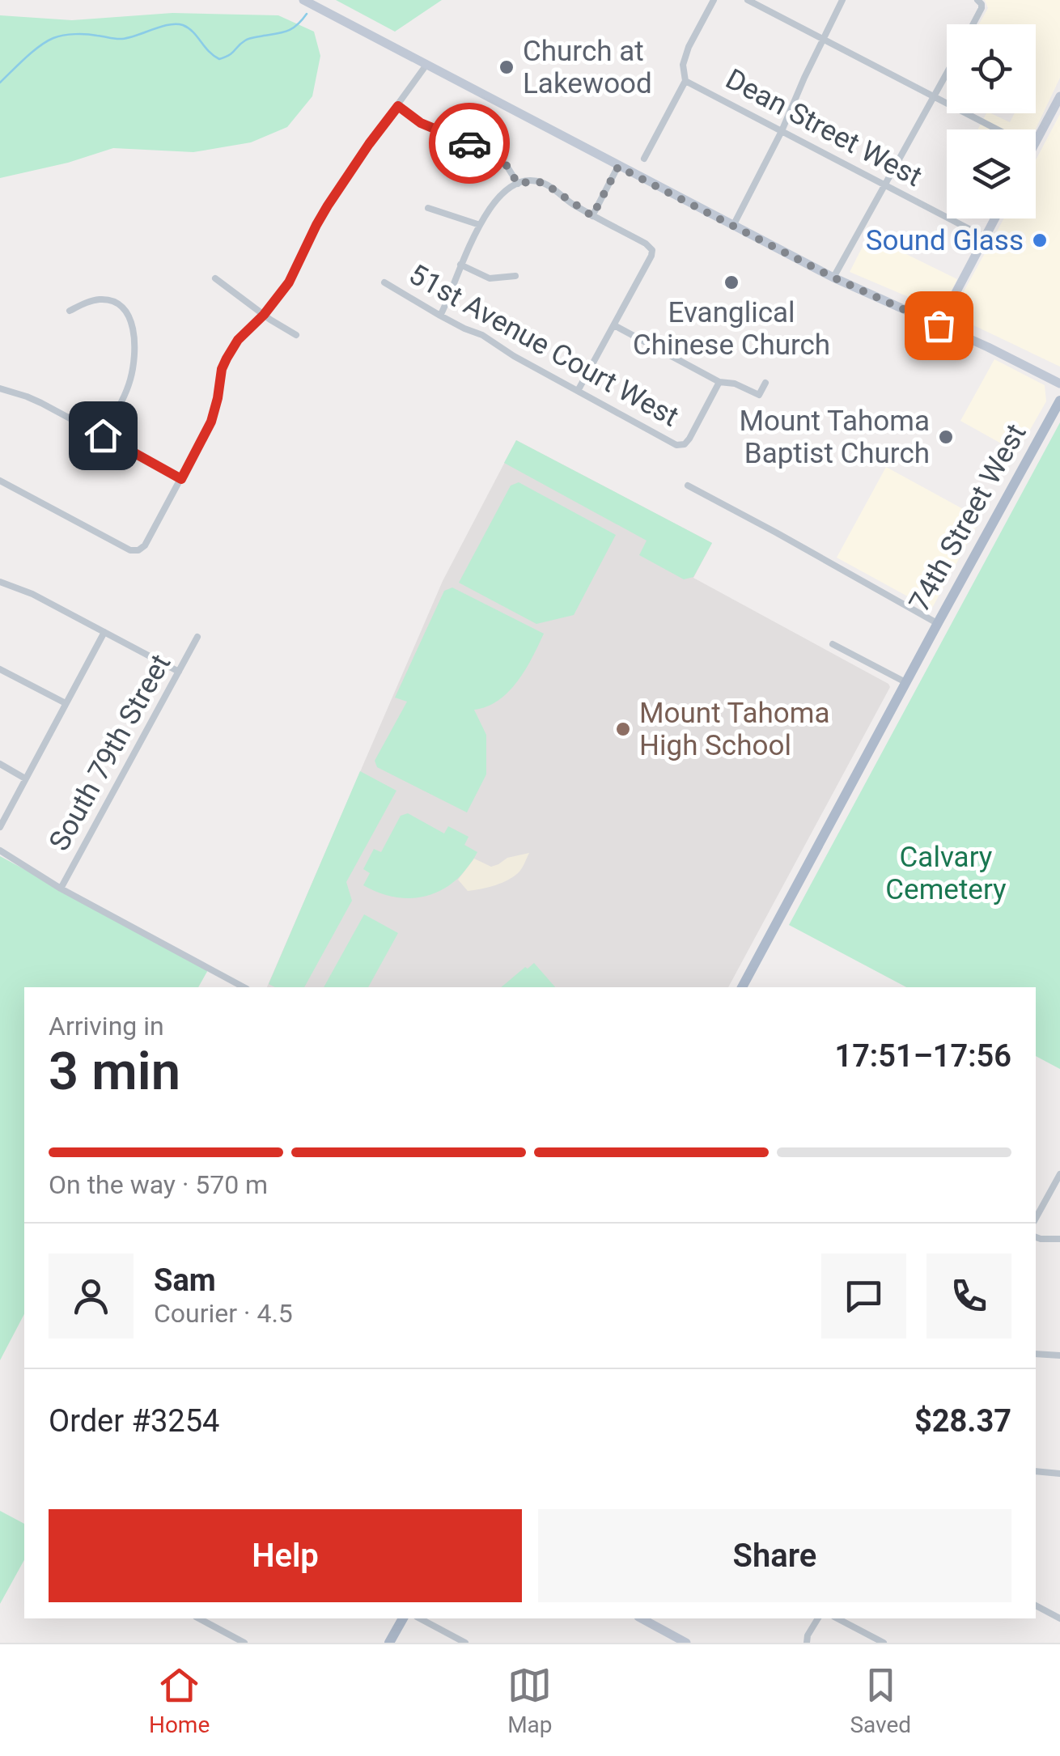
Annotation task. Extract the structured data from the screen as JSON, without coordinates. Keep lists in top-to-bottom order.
{
  "streets": {
    "main road": ["74th Street West"],
    "street": ["Dean Street West", "51st Avenue Court West", "South 79th Street"]
  },
  "parks": ["Calvary Cemetery"],
  "places": [
    "Church at Lakewood",
    "Sound Glass",
    "Evanglical Chinese Church",
    "Mount Tahoma Baptist Church",
    "Mount Tahoma High School"
  ],
  "page": {
    "heading": ["3 min", "Arriving in", "17:51–17:56"],
    "panel": [
      "Sam",
      "Courier · 4.5",
      "Order #3254",
      "$28.37"
    ],
    "bar": "On the way · 570 m",
    "buttons": ["Help", "Share"],
    "tabs": ["Home", "Map", "Saved"]
  }
}
